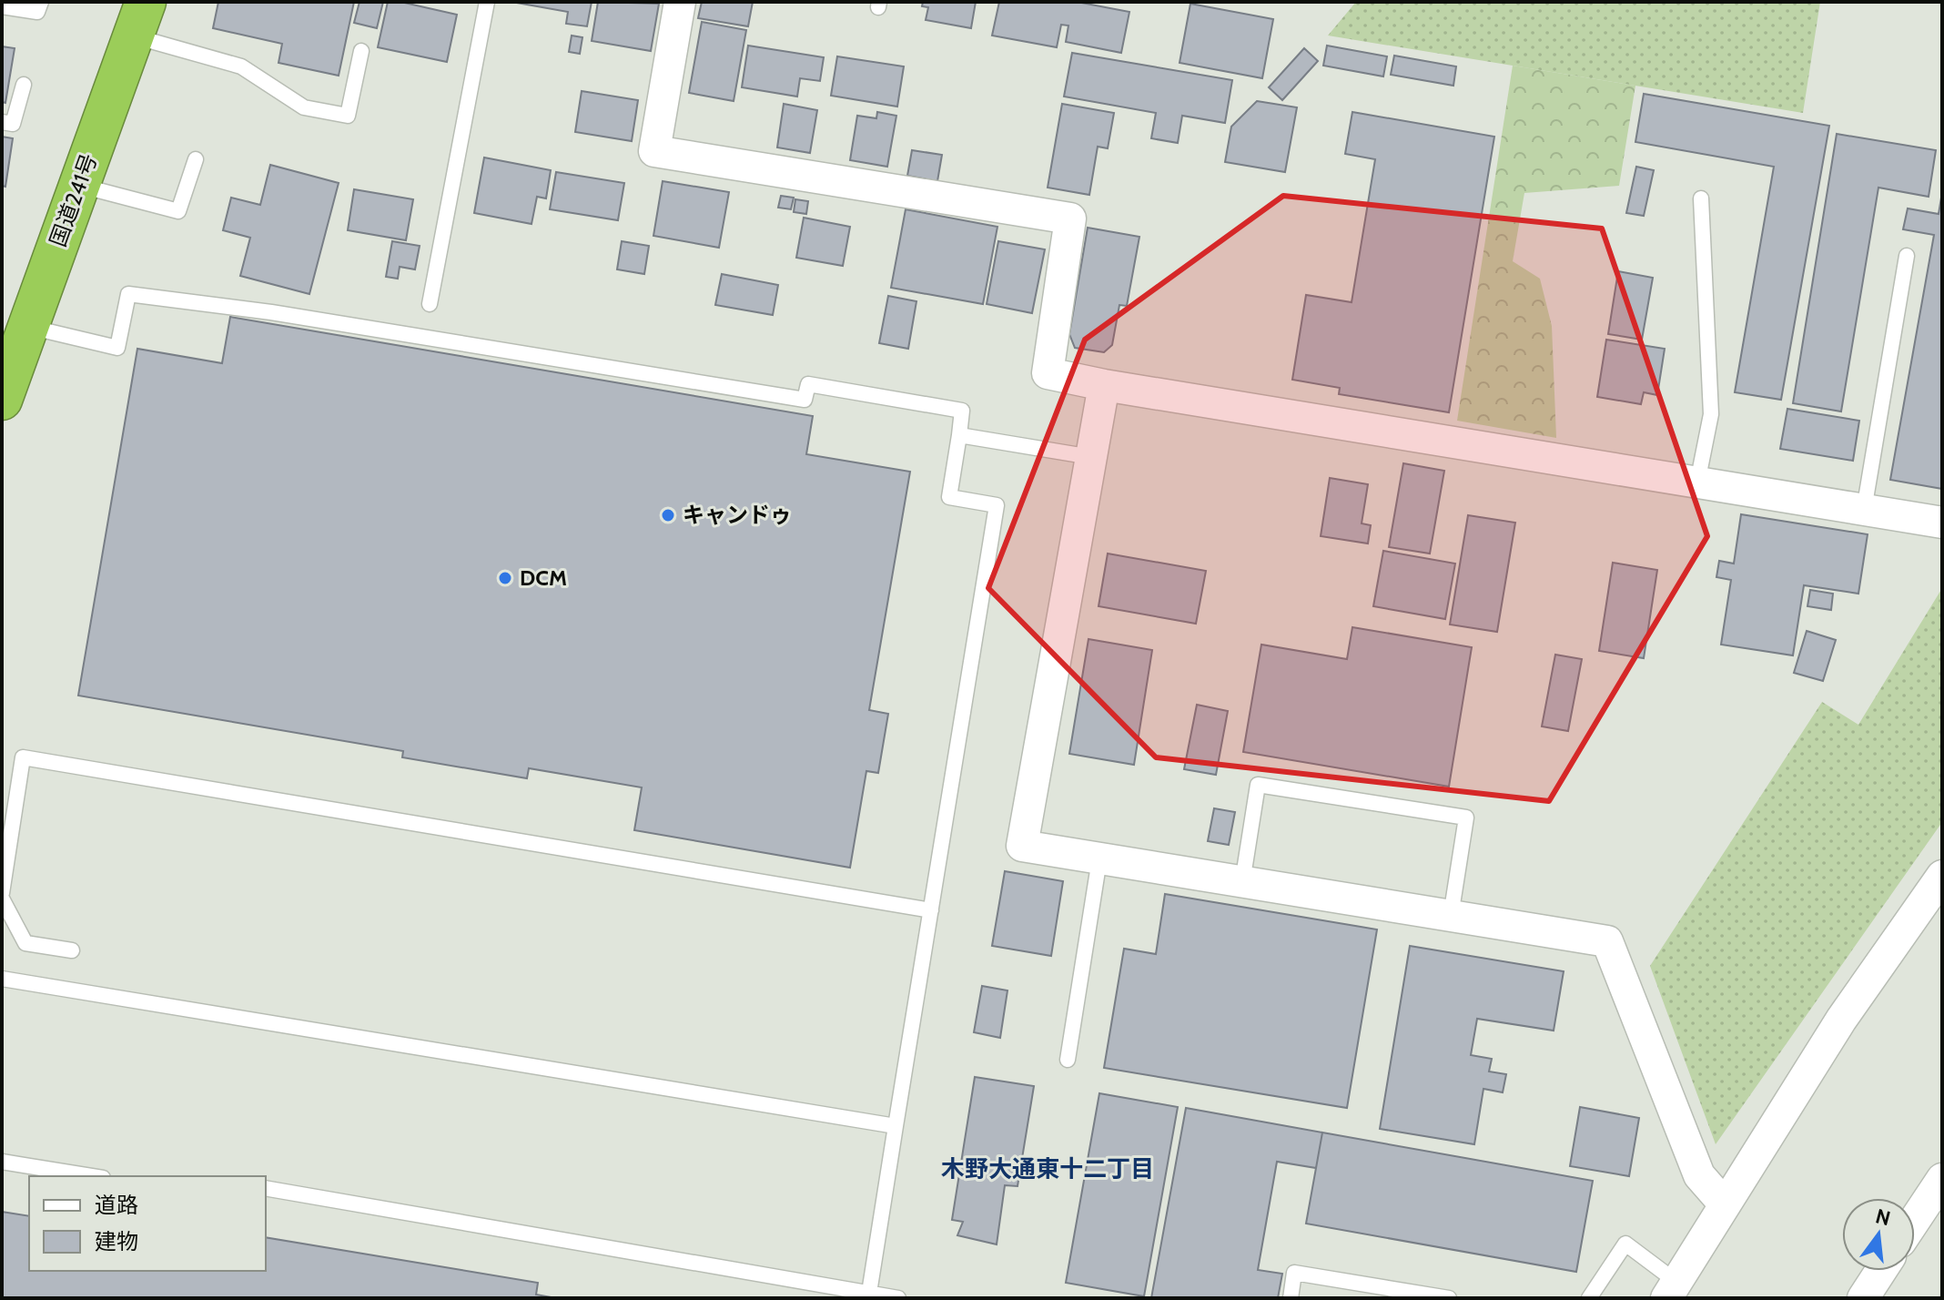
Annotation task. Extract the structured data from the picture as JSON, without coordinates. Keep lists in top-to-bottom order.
{
  "streets": {
    "highway": ["国道241号"]
  },
  "districts": ["木野大通東十二丁目"],
  "places": ["キャンドゥ", "DCM"],
  "legend": ["道路", "建物"],
  "north": "top"
}
